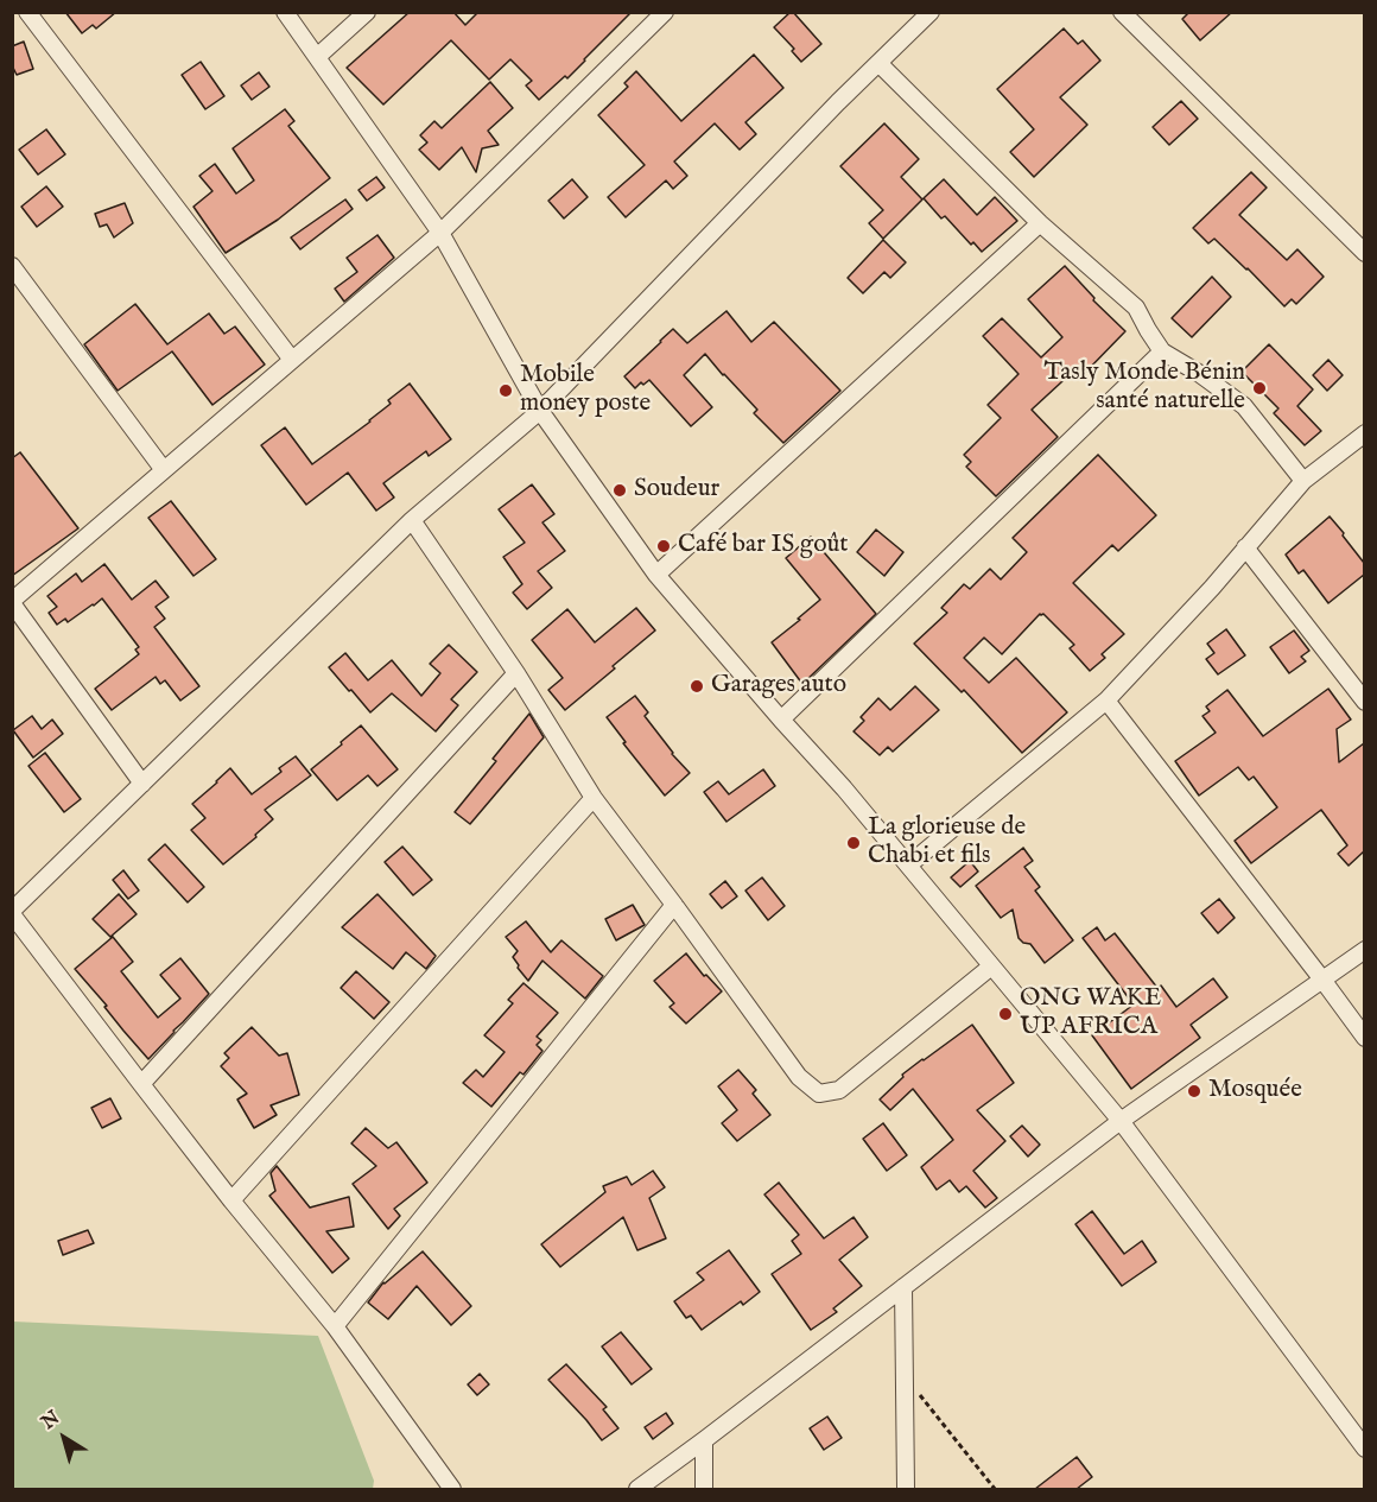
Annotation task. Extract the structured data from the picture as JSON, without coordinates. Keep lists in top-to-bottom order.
{
  "places": [
    "Tasly Monde Bénin santé naturelle",
    "Mobile money poste",
    "Soudeur",
    "Café bar IS goût",
    "Garages auto",
    "La glorieuse de Chabi et fils",
    "ONG WAKE UP AFRICA",
    "Mosquée"
  ],
  "north": "top left"
}
